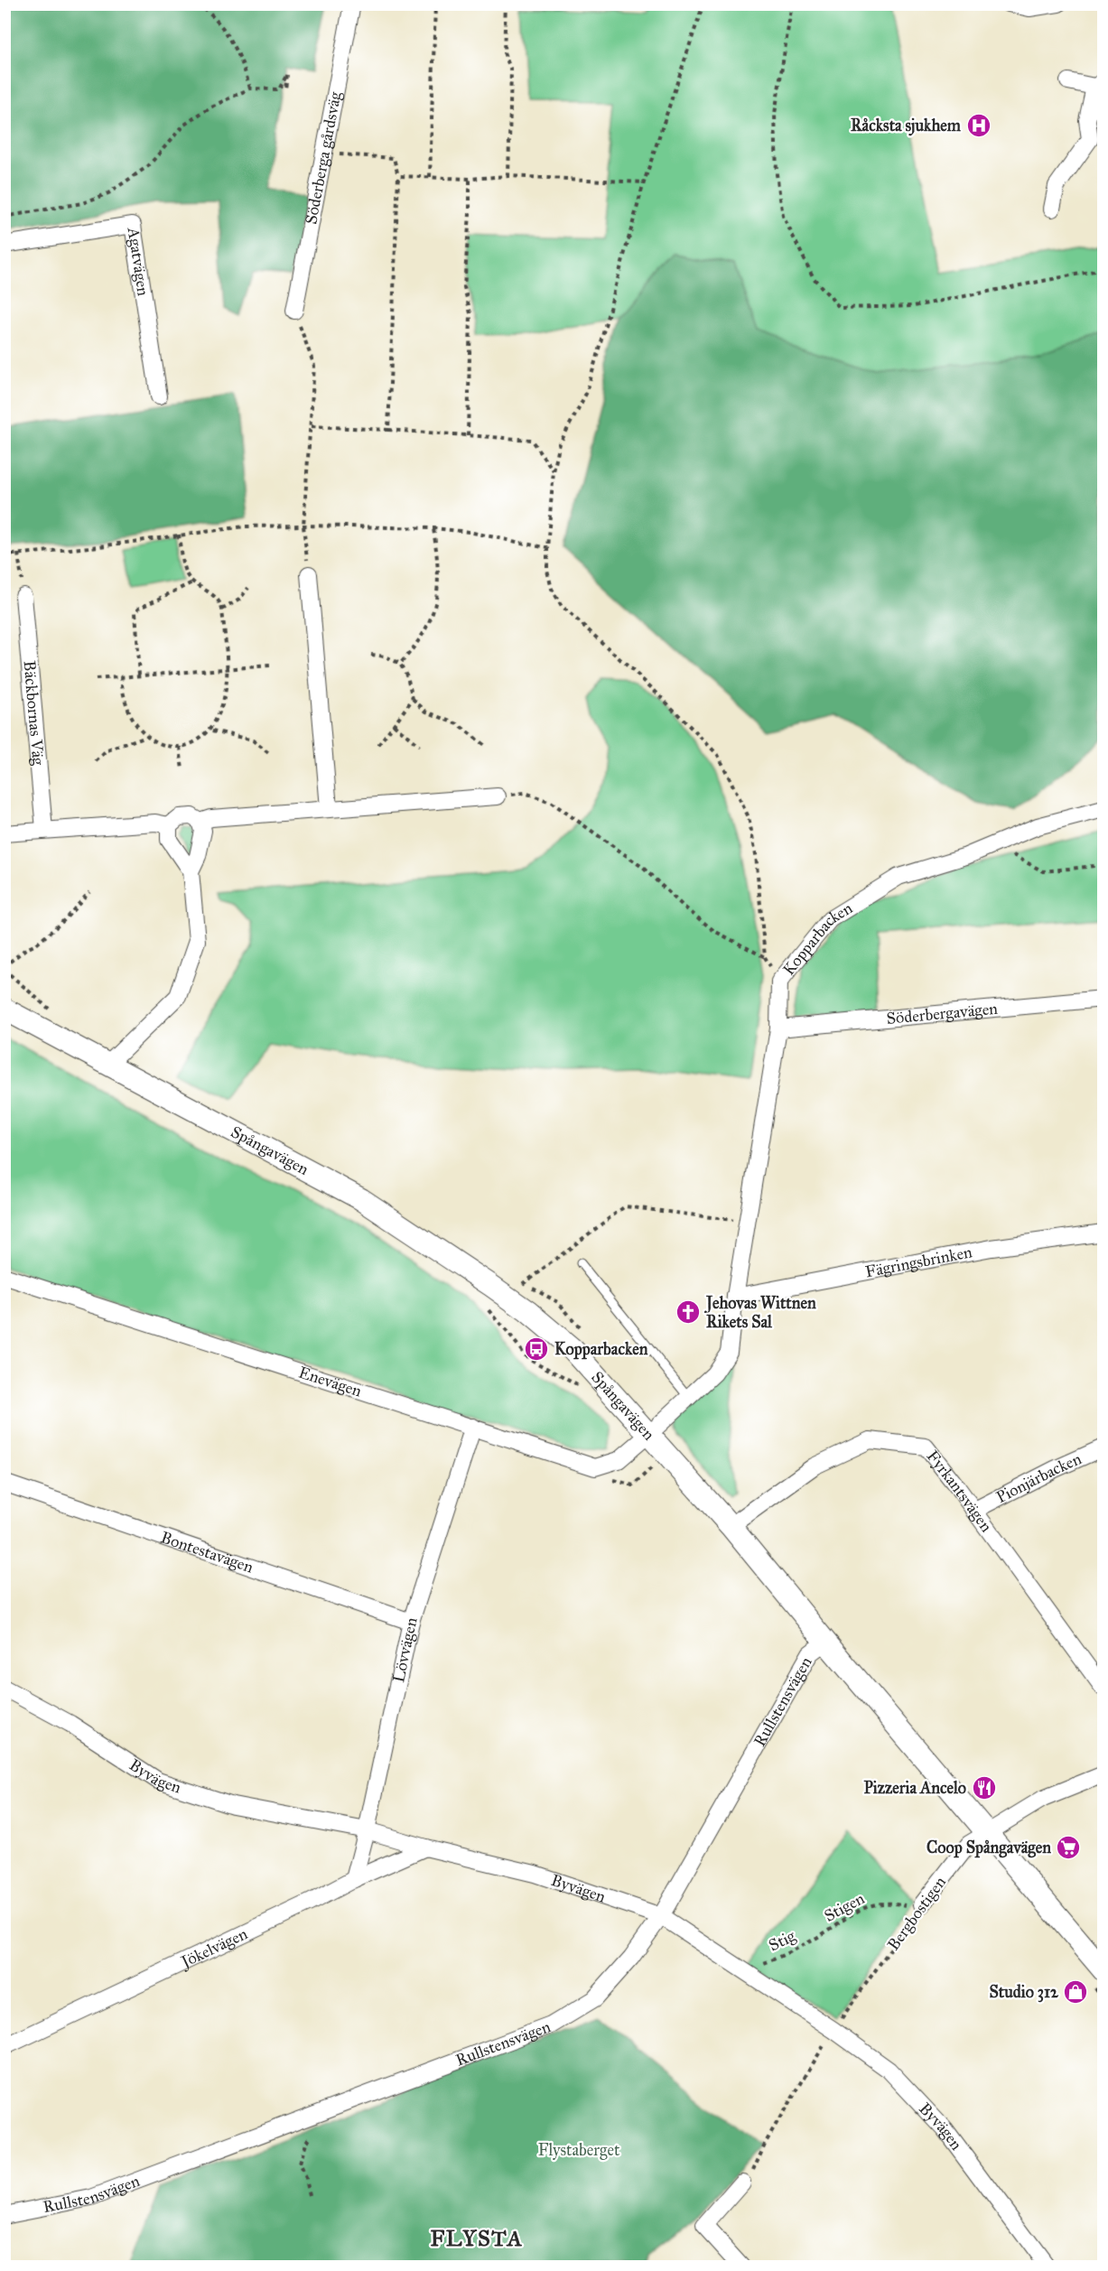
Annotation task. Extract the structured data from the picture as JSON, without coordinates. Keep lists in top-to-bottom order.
{
  "streets": {
    "street": [
      "Söderberga gårdsväg",
      "Agatvägen",
      "Bäckbornas Väg",
      "Kopparbacken",
      "Söderbergavägen",
      "Spångavägen",
      "Fägringsbrinken",
      "Enevägen",
      "Pionjärbacken",
      "Fyrkantsvägen",
      "Bontestavägen",
      "Lövvägen",
      "Rullstensvägen",
      "Byvägen",
      "Bergbostigen",
      "Jökelvägen"
    ],
    "path": ["Stigen", "Stig"]
  },
  "crossings": [
    ["Kopparbacken", "Söderbergavägen"],
    ["Kopparbacken", "Spångavägen"],
    ["Kopparbacken", "Fägringsbrinken"],
    ["Kopparbacken", "Enevägen"],
    ["Spångavägen", "Enevägen"],
    ["Spångavägen", "Fyrkantsvägen"],
    ["Spångavägen", "Rullstensvägen"],
    ["Spångavägen", "Bergbostigen"],
    ["Enevägen", "Lövvägen"],
    ["Pionjärbacken", "Fyrkantsvägen"],
    ["Bontestavägen", "Lövvägen"],
    ["Lövvägen", "Byvägen"],
    ["Lövvägen", "Jökelvägen"],
    ["Rullstensvägen", "Byvägen"],
    ["Byvägen", "Bergbostigen"],
    ["Byvägen", "Jökelvägen"],
    ["Stigen", "Bergbostigen"],
    ["Stigen", "Stig"]
  ],
  "districts": ["FLYSTA"],
  "parks": ["Flystaberget"],
  "places": {
    "hospital": ["Råcksta sjukhem"],
    "church": ["Jehovas Wittnen Rikets Sal"],
    "bus stop": ["Kopparbacken"],
    "restaurant": ["Pizzeria Ancelo"],
    "supermarket": ["Coop Spångavägen"],
    "shop": ["Studio 312"]
  }
}
